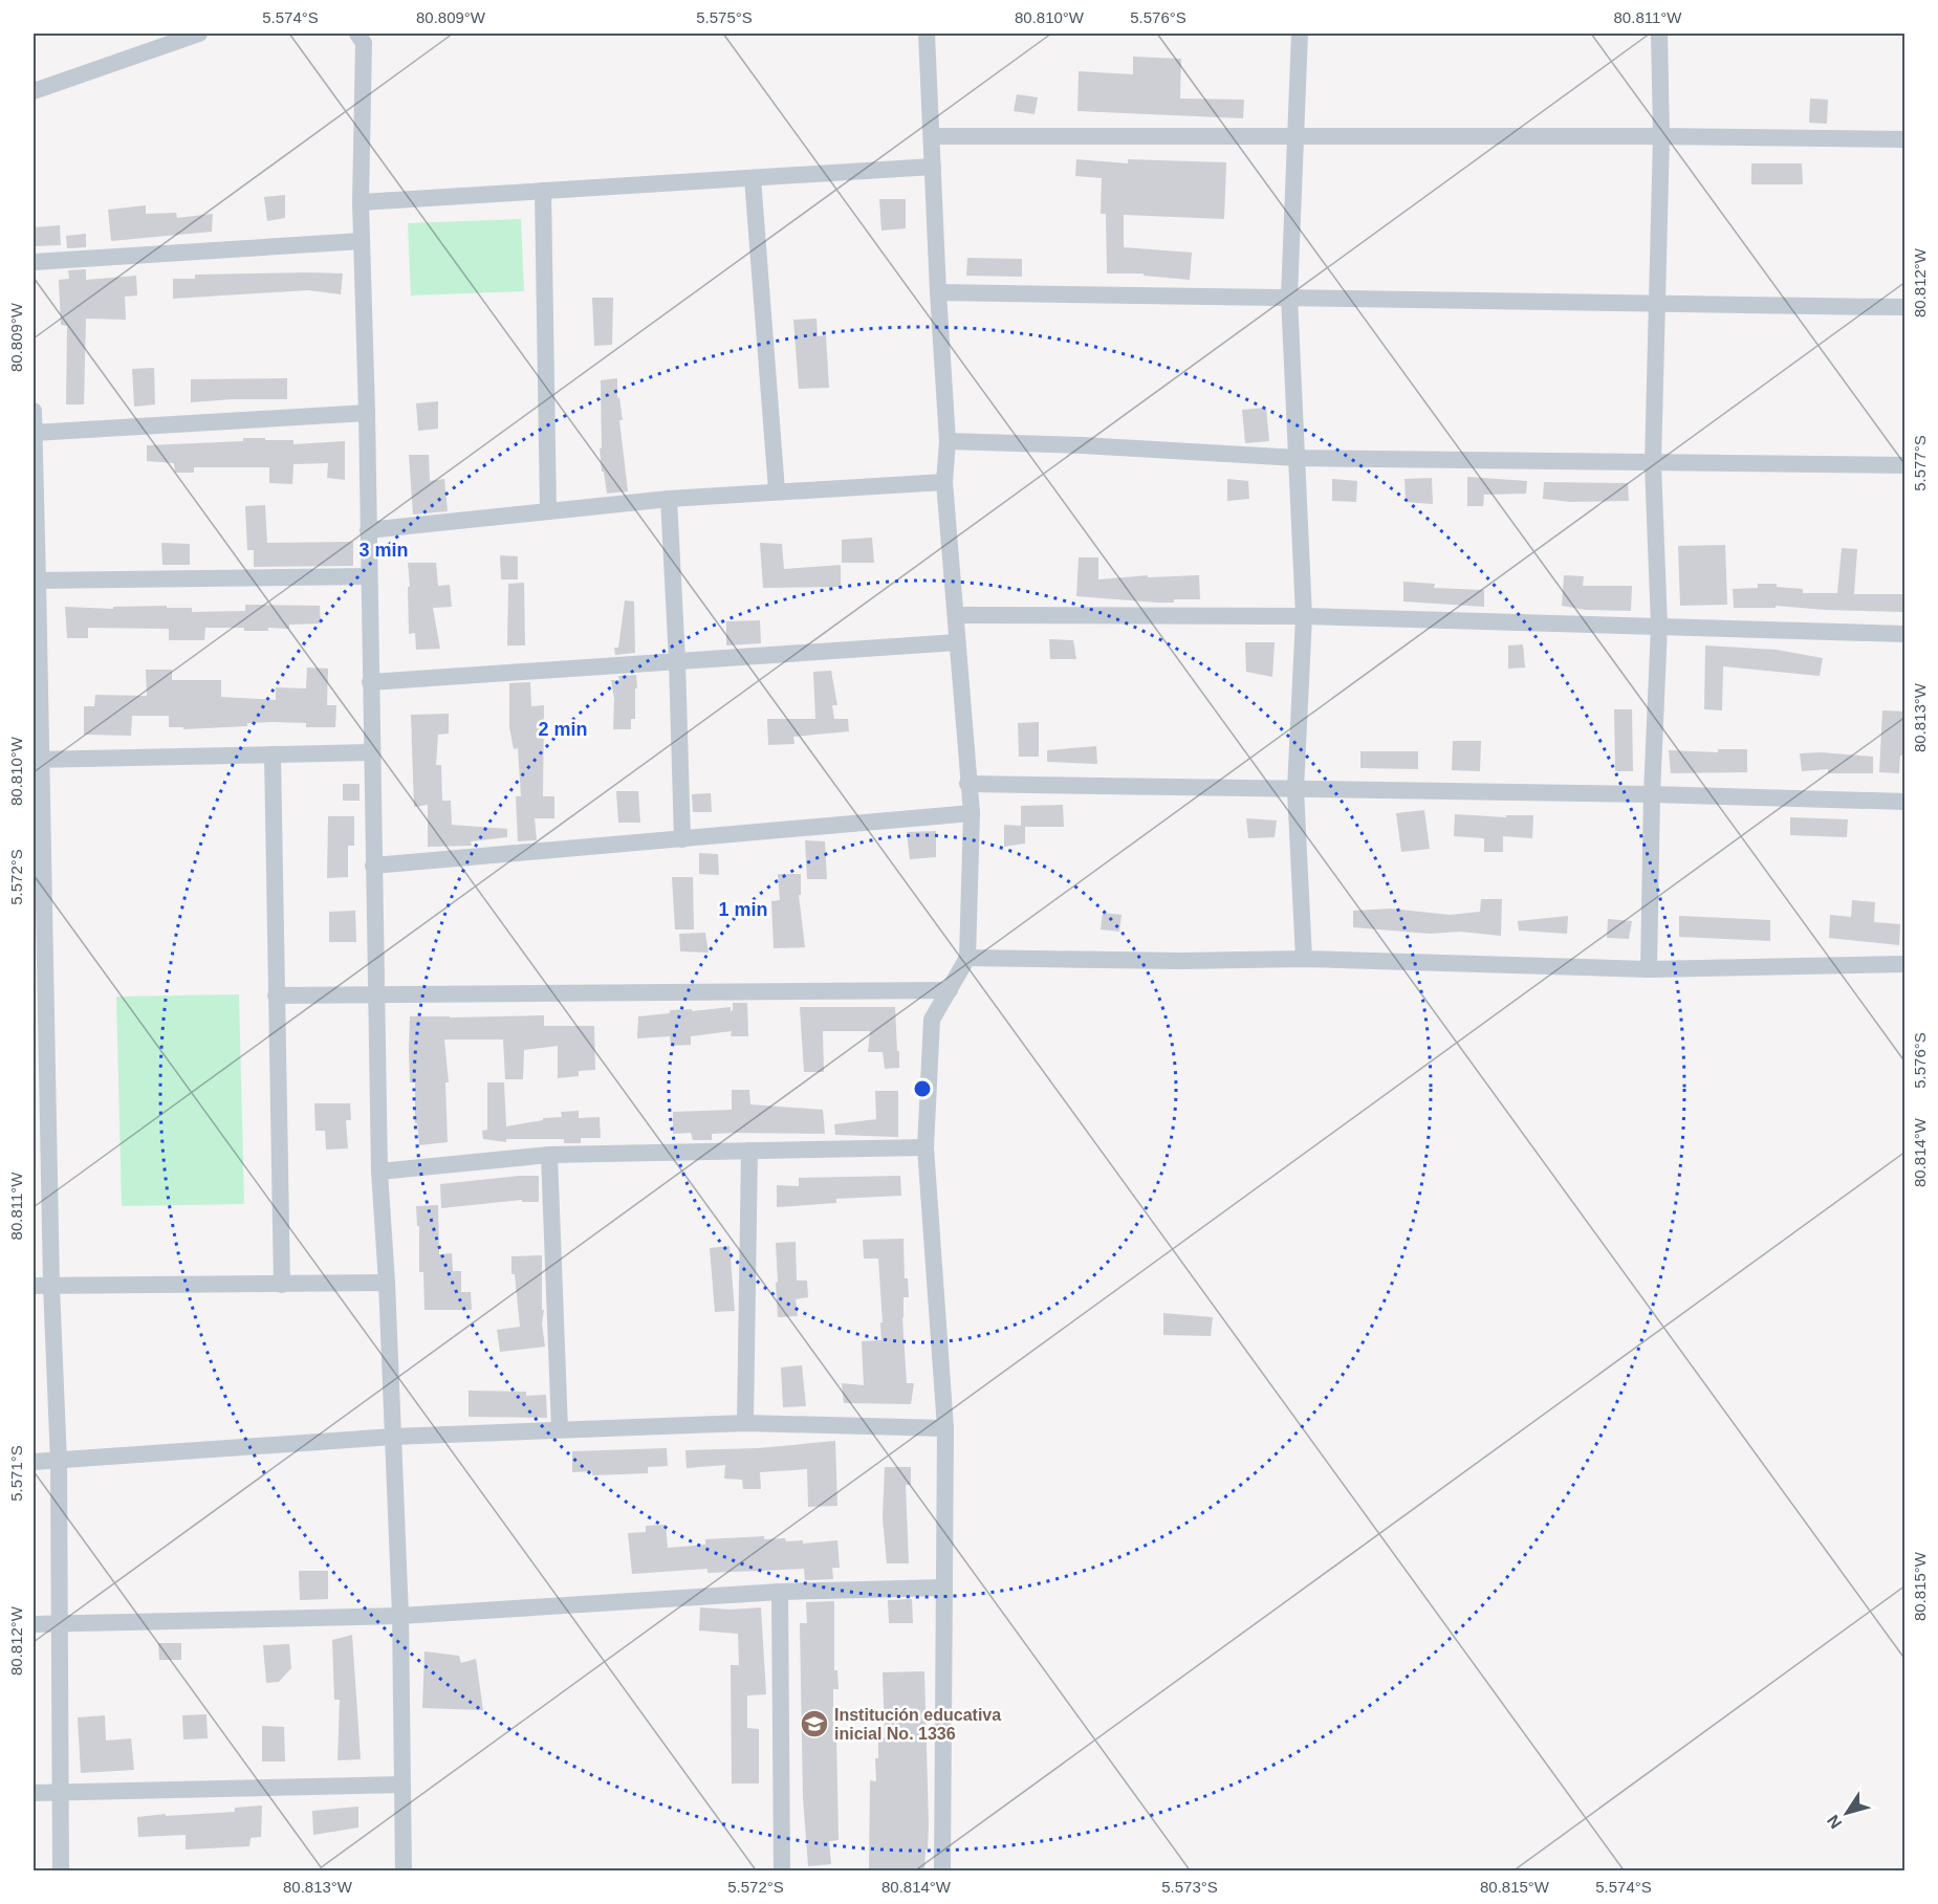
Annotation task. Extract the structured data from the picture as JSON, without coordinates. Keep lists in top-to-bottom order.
{
  "places": {
    "school or university": ["Institución educativa inicial No. 1336"]
  },
  "north": "bottom left",
  "coordinates": [
    "5.574°S",
    "80.809°W",
    "5.575°S",
    "80.810°W",
    "5.576°S",
    "80.811°W",
    "80.812°W",
    "5.577°S",
    "80.813°W",
    "5.572°S",
    "80.814°W",
    "5.571°S",
    "80.815°W",
    "5.573°S"
  ],
  "rings": ["3 min", "2 min", "1 min"]
}
